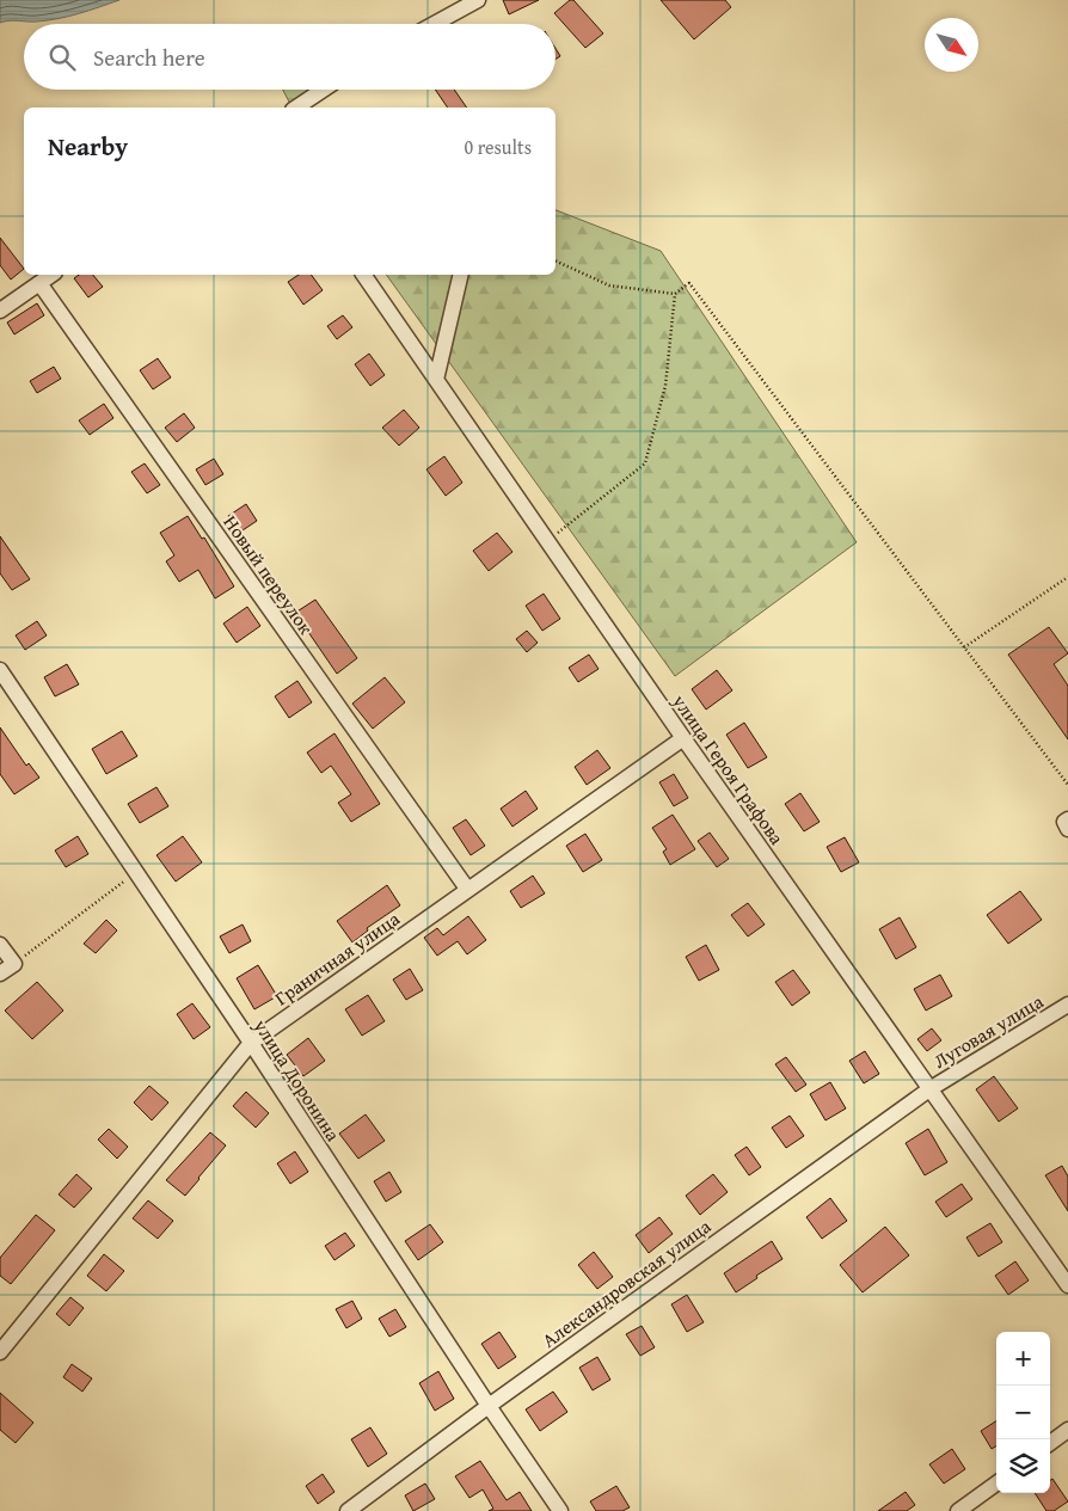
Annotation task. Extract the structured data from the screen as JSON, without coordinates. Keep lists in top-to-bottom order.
{
  "streets": {
    "street": [
      "Новый переулок",
      "улица Героя Графова",
      "Граничная улица",
      "Луговая улица",
      "улица Доронина",
      "Александровская улица"
    ]
  },
  "crossings": [
    ["Новый переулок", "Граничная улица"],
    ["улица Героя Графова", "Граничная улица"],
    ["улица Героя Графова", "Луговая улица"],
    ["улица Героя Графова", "Александровская улица"],
    ["Граничная улица", "улица Доронина"],
    ["Луговая улица", "Александровская улица"],
    ["улица Доронина", "Александровская улица"]
  ],
  "north": "bottom right",
  "page": {
    "search": "Search here",
    "heading": ["Nearby", "0 results"],
    "map_buttons": ["+", "−"]
  }
}
